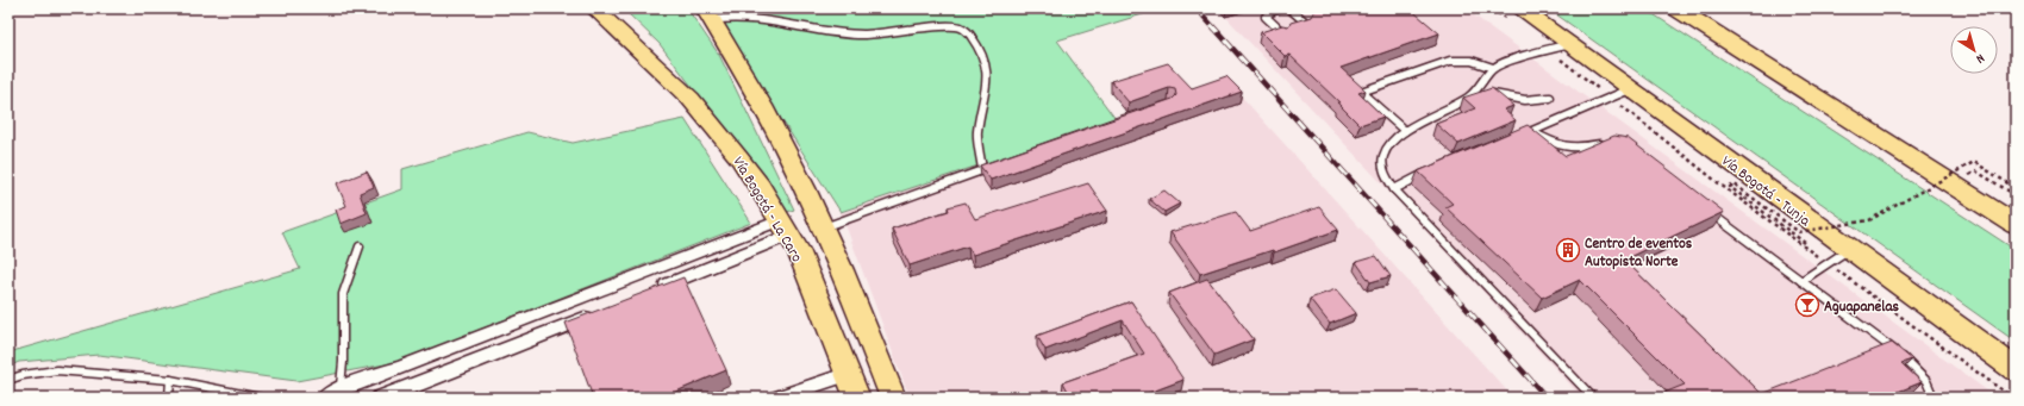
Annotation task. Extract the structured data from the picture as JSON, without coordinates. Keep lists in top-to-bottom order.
{
  "streets": {
    "highway": ["Vía Bogotá - Tunja"],
    "main road": ["Vía Bogotá - La Caro"]
  },
  "places": {
    "building": ["Centro de eventos Autopista Norte"],
    "bar": ["Aguapanelas"]
  },
  "north": "bottom right"
}
